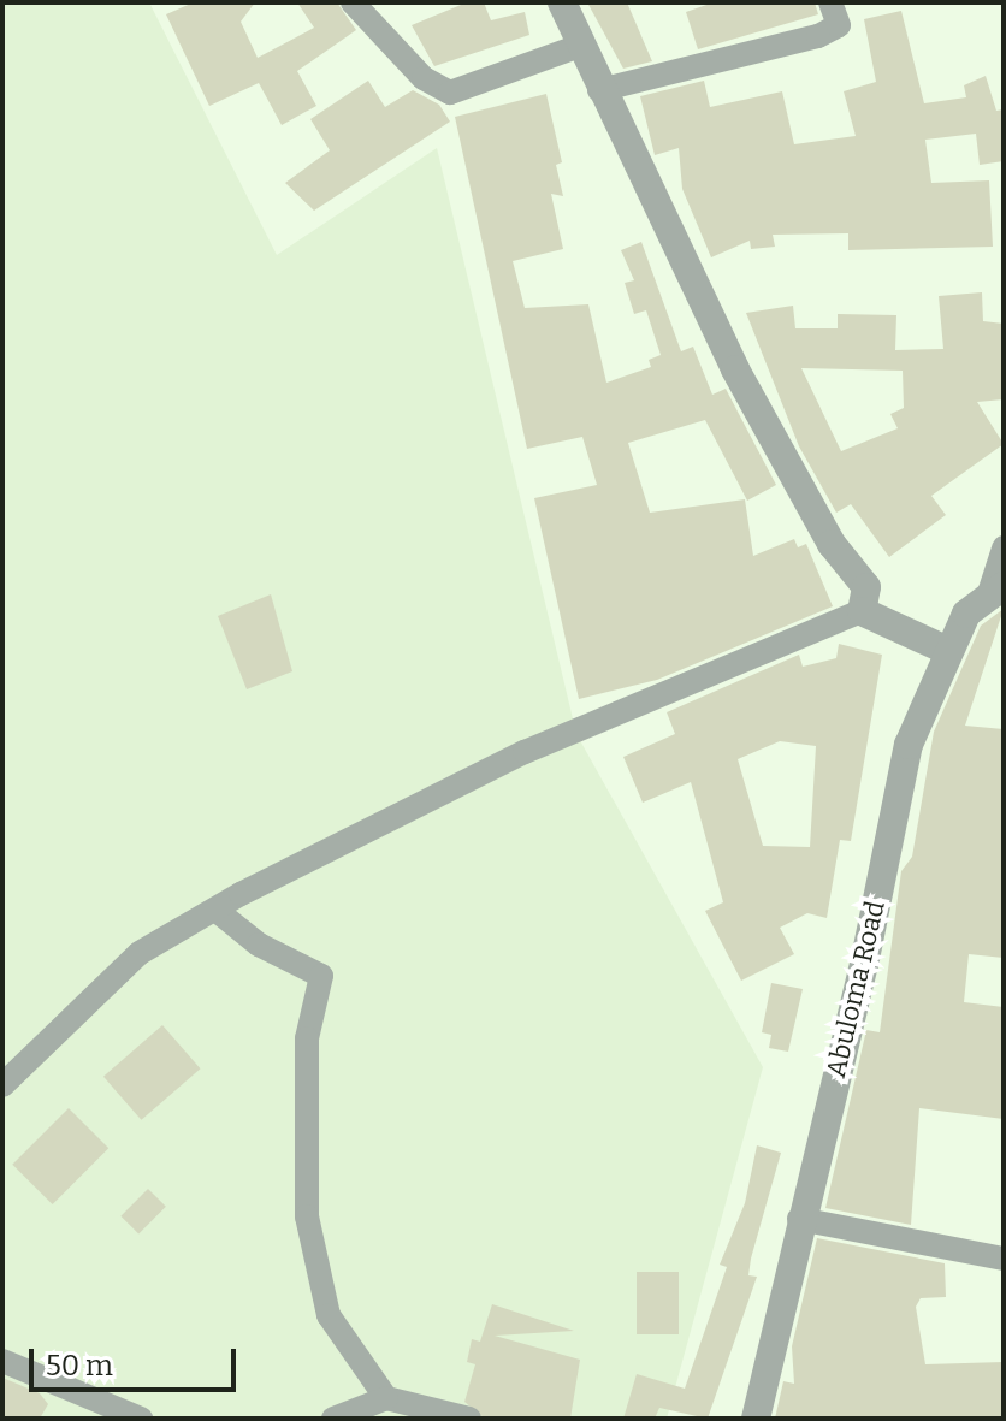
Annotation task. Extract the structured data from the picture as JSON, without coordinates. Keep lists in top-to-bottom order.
{
  "streets": {
    "street": ["Abuloma Road"]
  },
  "scale_bar": "50 m"
}
